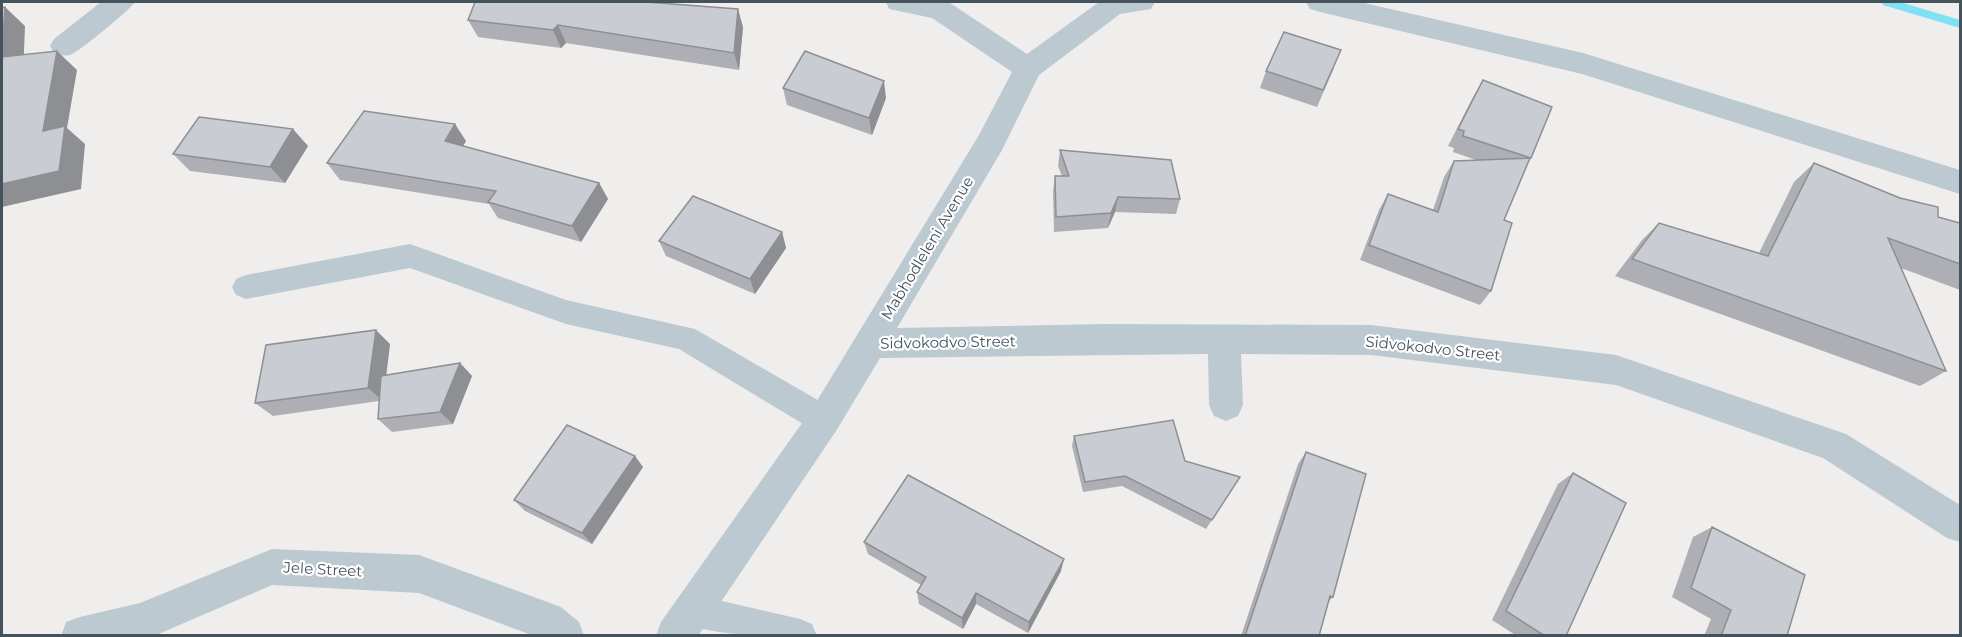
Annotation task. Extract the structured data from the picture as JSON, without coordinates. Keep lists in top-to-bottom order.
{
  "streets": {
    "street": ["Mabhodleleni Avenue", "Sidvokodvo Street", "Jele Street"]
  },
  "crossings": [
    ["Mabhodleleni Avenue", "Sidvokodvo Street"]
  ]
}
